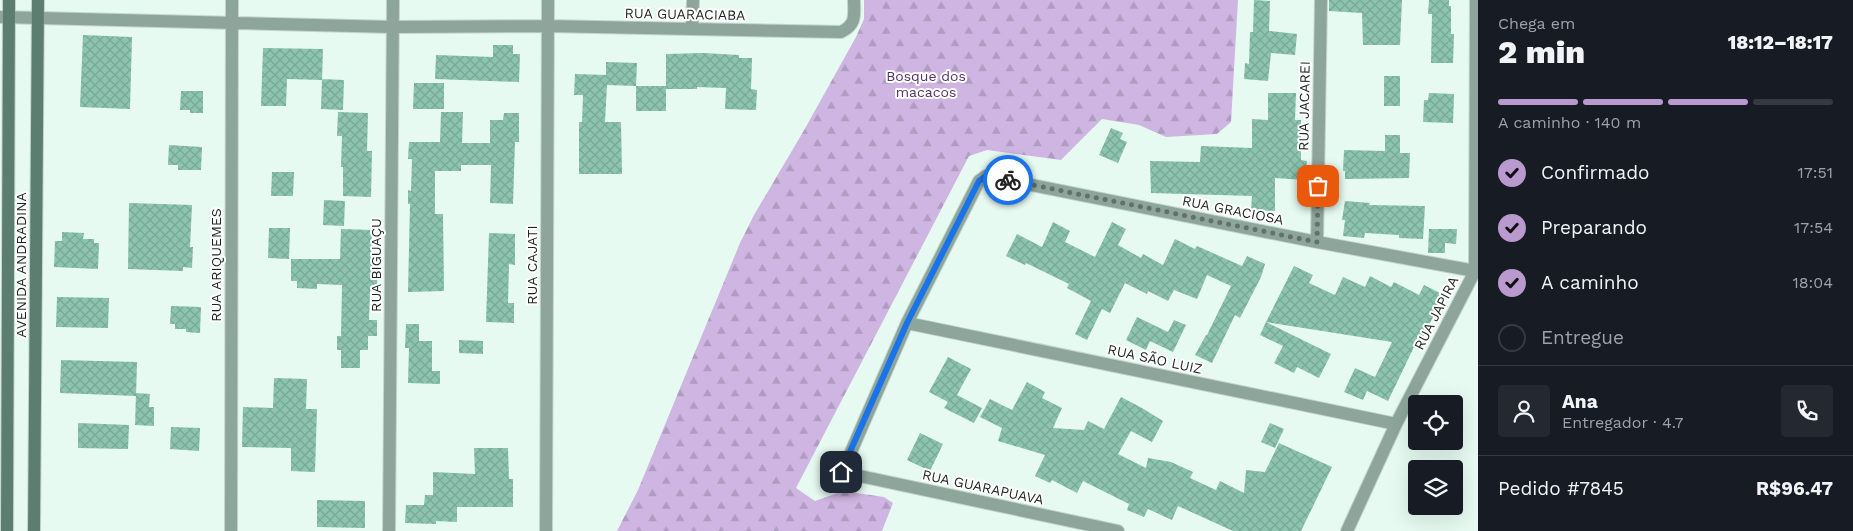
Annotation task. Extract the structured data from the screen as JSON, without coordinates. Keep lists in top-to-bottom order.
{
  "streets": {
    "main road": ["AVENIDA ANDRADINA"],
    "street": [
      "RUA GUARACIABA",
      "RUA JACAREI",
      "RUA GRACIOSA",
      "RUA ARIQUEMES",
      "RUA BIGUAÇU",
      "RUA CAJATI",
      "RUA JAPIRA",
      "RUA SÃO LUIZ",
      "RUA GUARAPUAVA"
    ]
  },
  "crossings": [
    ["RUA GUARACIABA", "AVENIDA ANDRADINA"],
    ["RUA GUARACIABA", "RUA ARIQUEMES"],
    ["RUA GUARACIABA", "RUA BIGUAÇU"],
    ["RUA GUARACIABA", "RUA CAJATI"],
    ["RUA JACAREI", "RUA GRACIOSA"],
    ["RUA GRACIOSA", "RUA JAPIRA"],
    ["RUA GRACIOSA", "RUA SÃO LUIZ"],
    ["RUA GRACIOSA", "RUA GUARAPUAVA"],
    ["RUA JAPIRA", "RUA SÃO LUIZ"],
    ["RUA SÃO LUIZ", "RUA GUARAPUAVA"]
  ],
  "parks": ["Bosque dos macacos"],
  "page": {
    "heading": ["2 min", "Chega em", "18:12–18:17"],
    "panel": [
      "Ana",
      "Entregador · 4.7",
      "Pedido #7845",
      "R$96.47"
    ],
    "bar": "A caminho · 140 m",
    "list": [
      ["Confirmado", "17:51"],
      ["Preparando", "17:54"],
      ["A caminho", "18:04"],
      "Entregue"
    ]
  }
}
